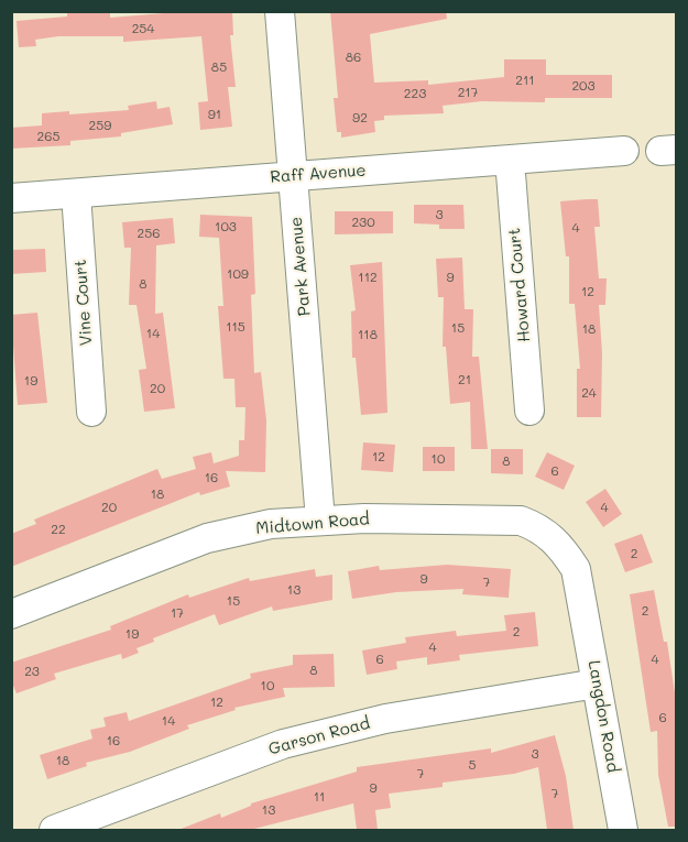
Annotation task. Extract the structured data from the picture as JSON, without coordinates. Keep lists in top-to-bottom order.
{
  "streets": {
    "street": [
      "Raff Avenue",
      "Park Avenue",
      "Howard Court",
      "Vine Court",
      "Midtown Road",
      "Langdon Road",
      "Garson Road"
    ]
  },
  "crossings": [
    ["Raff Avenue", "Park Avenue"],
    ["Raff Avenue", "Howard Court"],
    ["Raff Avenue", "Vine Court"],
    ["Park Avenue", "Midtown Road"],
    ["Midtown Road", "Langdon Road"],
    ["Langdon Road", "Garson Road"]
  ],
  "house_numbers": [
    "254",
    "86",
    "85",
    "211",
    "203",
    "217",
    "223",
    "91",
    "92",
    "259",
    "265",
    "3",
    "230",
    "103",
    "4",
    "256",
    "109",
    "112",
    "9",
    "8",
    "12",
    "115",
    "15",
    "18",
    "14",
    "118",
    "21",
    "19",
    "20",
    "24",
    "12",
    "10",
    "8",
    "6",
    "16",
    "18",
    "20",
    "4",
    "22",
    "2",
    "9",
    "7",
    "13",
    "15",
    "2",
    "17",
    "2",
    "19",
    "4",
    "6",
    "4",
    "8",
    "23",
    "10",
    "12",
    "6",
    "14",
    "16",
    "3",
    "18",
    "5",
    "7",
    "9",
    "7",
    "11",
    "13"
  ]
}
